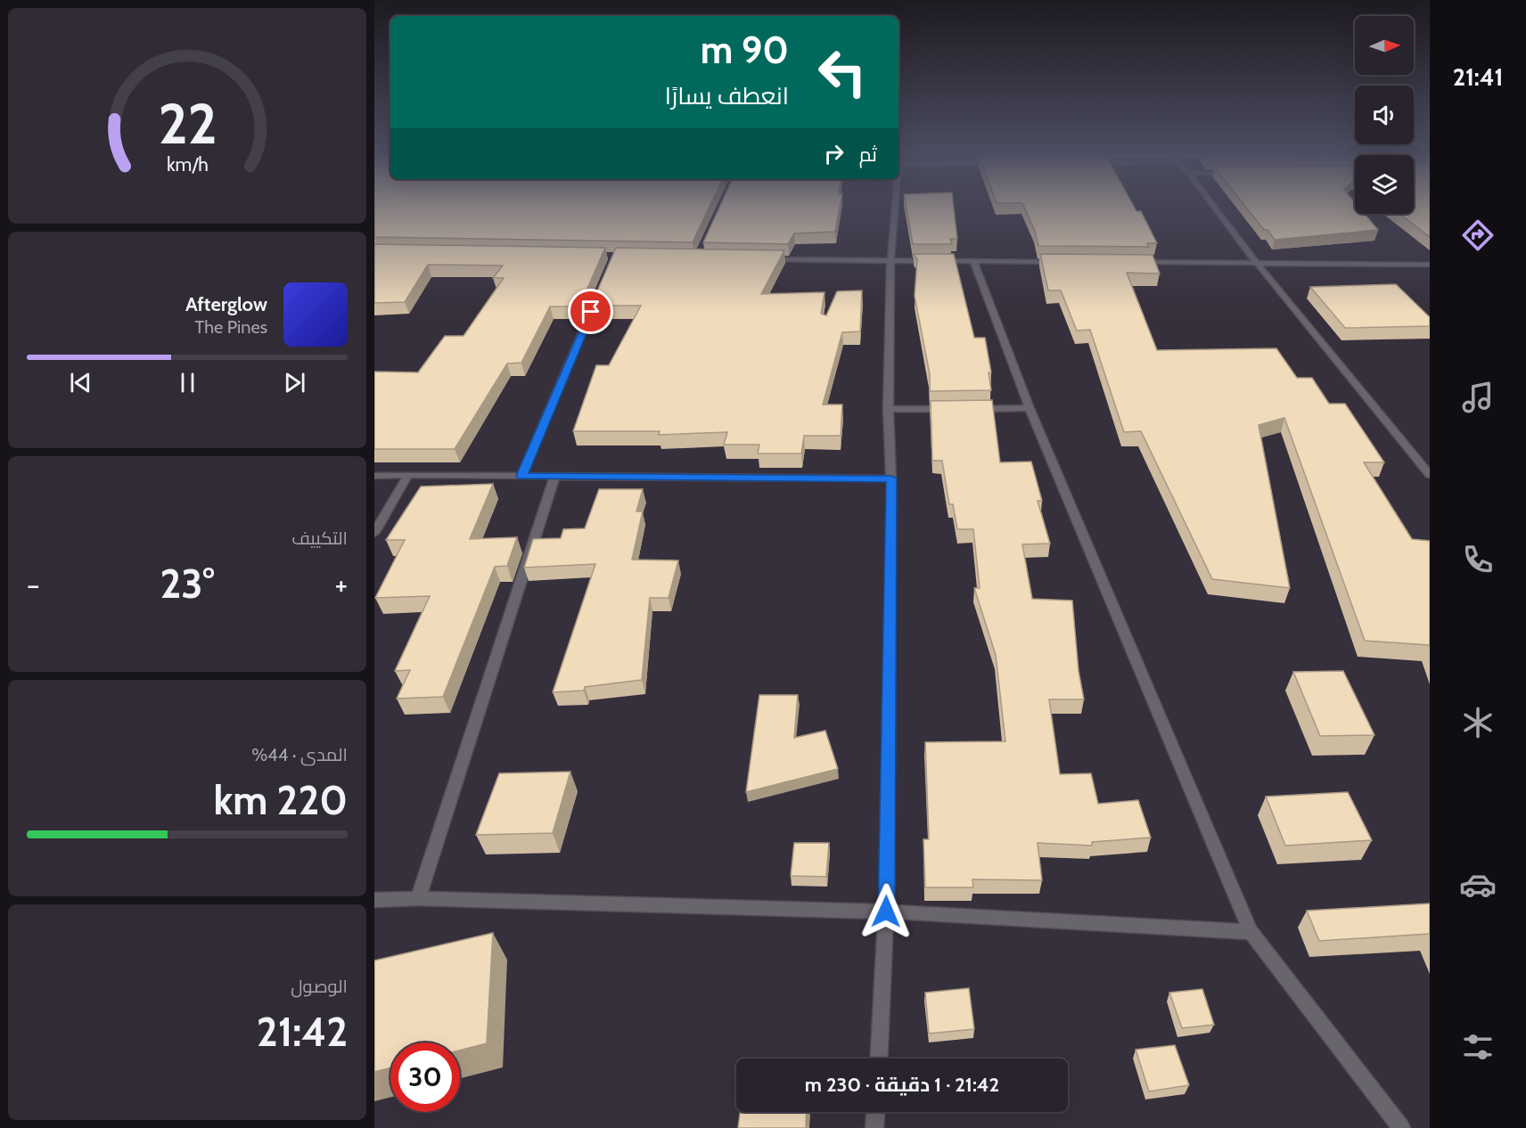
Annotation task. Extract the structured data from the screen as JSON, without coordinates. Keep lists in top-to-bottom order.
{
  "north": "right",
  "page": {
    "tabs": "21:41",
    "turn": ["90 m", "انعطف يسارًا"],
    "then": "ثم",
    "song": ["Afterglow", "The Pines"],
    "tile": [
      "التكييف",
      ["المدى · 44%", "220 km"],
      ["الوصول", "21:42"]
    ],
    "heat": ["−", "23°", "+"],
    "limit": "30",
    "trip": "21:42 · 1 دقيقة · 230 m",
    "gauge": ["22", "km/h"]
  }
}
